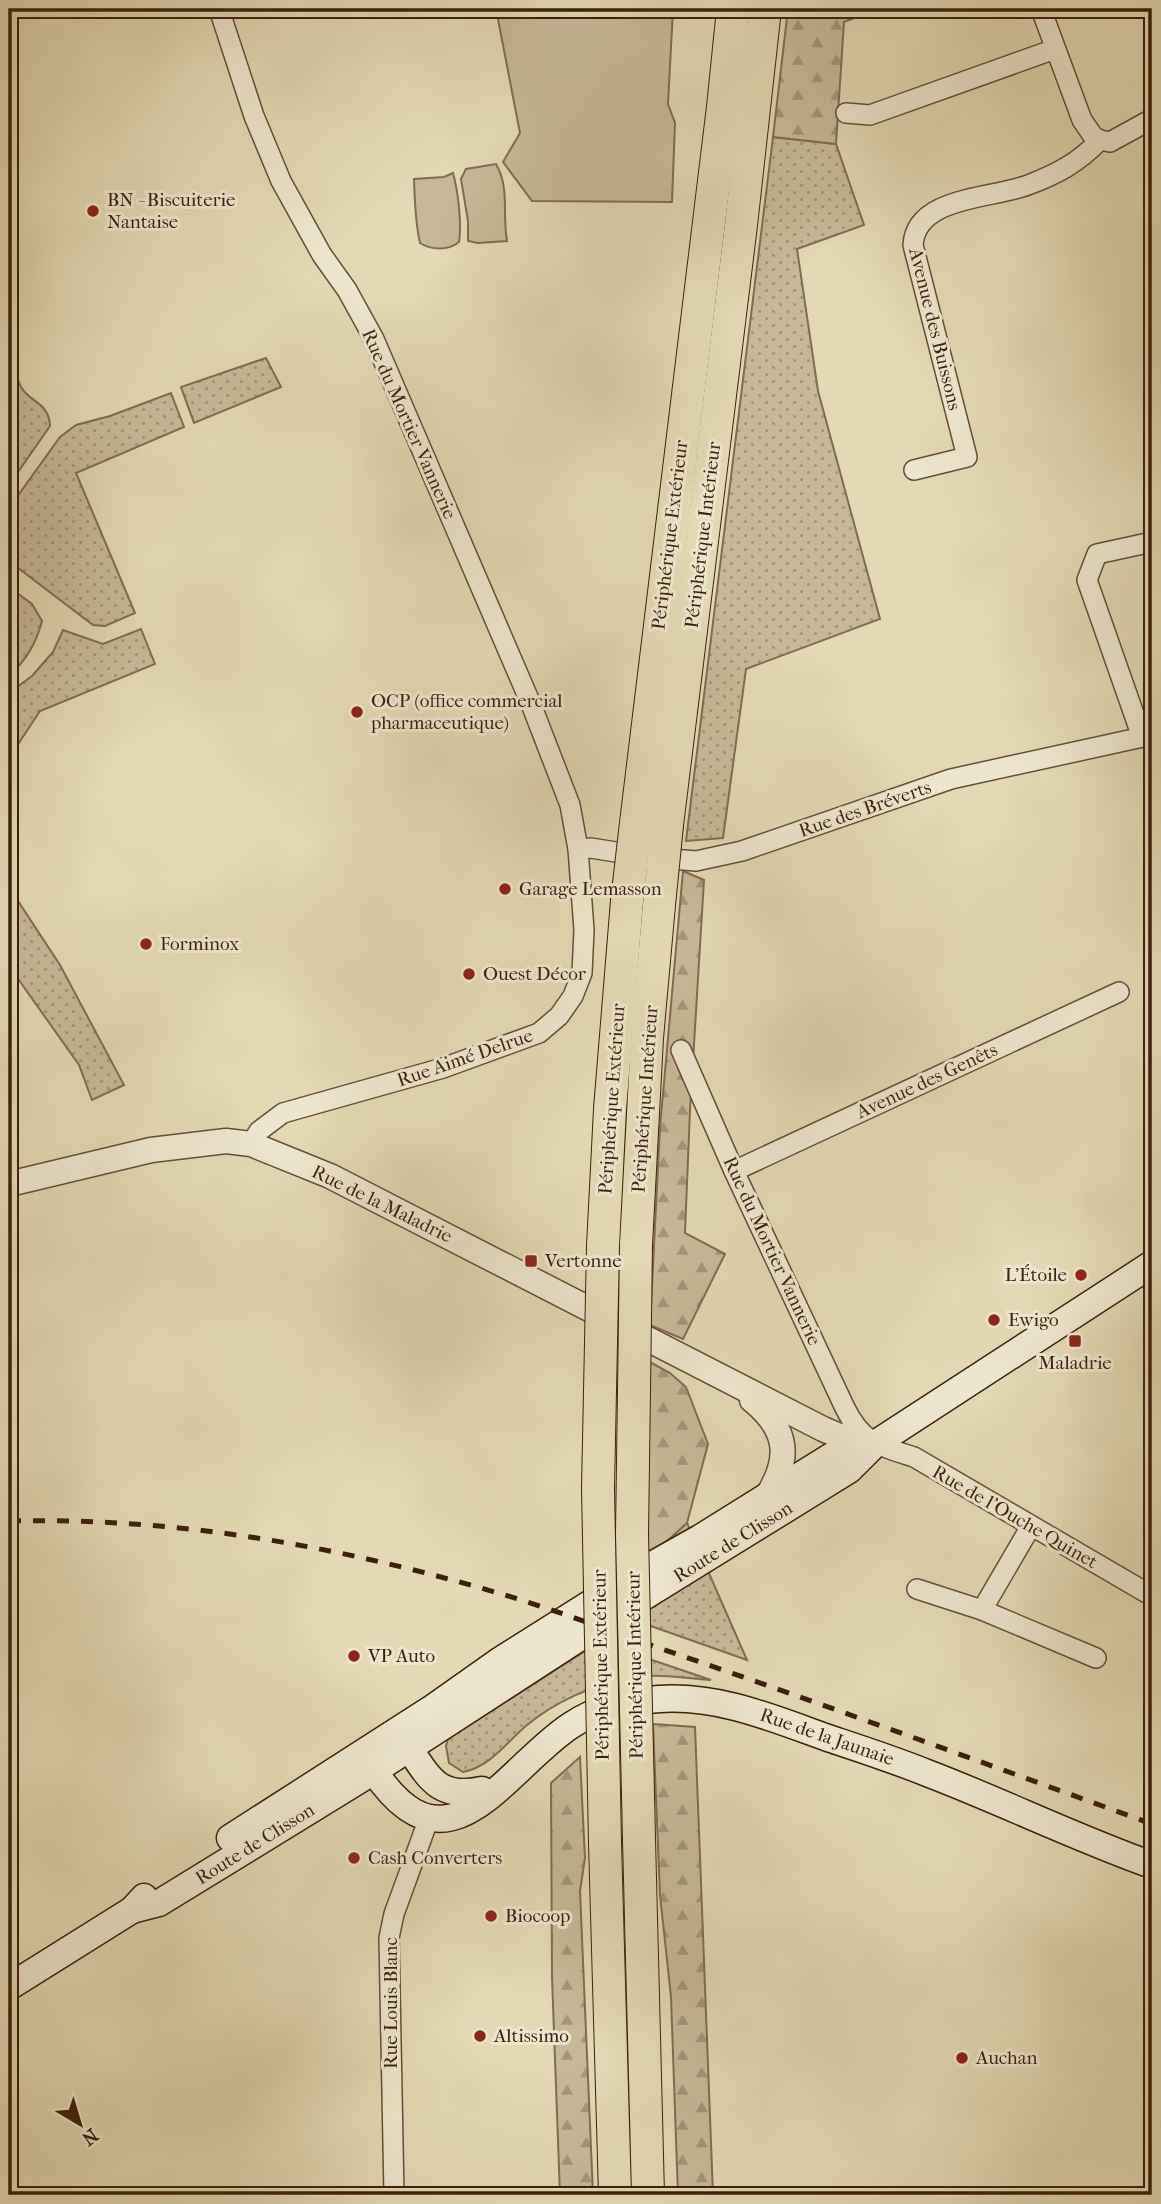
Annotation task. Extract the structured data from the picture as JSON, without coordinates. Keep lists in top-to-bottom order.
{
  "streets": {
    "highway": ["Périphérique Extérieur", "Périphérique Intérieur"],
    "main road": ["Route de Clisson", "Rue de la Jaunaie"],
    "street": [
      "Avenue des Buissons",
      "Rue du Mortier Vannerie",
      "Rue des Bréverts",
      "Rue Aimé Delrue",
      "Avenue des Genêts",
      "Rue de la Maladrie",
      "Rue de l'Ouche Quinet",
      "Rue Louis Blanc"
    ]
  },
  "crossings": [
    ["Rue du Mortier Vannerie", "Rue des Bréverts"],
    ["Rue du Mortier Vannerie", "Rue Aimé Delrue"],
    ["Rue du Mortier Vannerie", "Avenue des Genêts"],
    ["Rue du Mortier Vannerie", "Rue de la Maladrie"],
    ["Rue du Mortier Vannerie", "Rue de l'Ouche Quinet"],
    ["Rue du Mortier Vannerie", "Route de Clisson"],
    ["Rue des Bréverts", "Rue Aimé Delrue"],
    ["Rue Aimé Delrue", "Rue de la Maladrie"],
    ["Rue de la Maladrie", "Rue de l'Ouche Quinet"],
    ["Rue de la Maladrie", "Route de Clisson"],
    ["Rue de l'Ouche Quinet", "Route de Clisson"],
    ["Route de Clisson", "Rue de la Jaunaie"],
    ["Rue de la Jaunaie", "Rue Louis Blanc"]
  ],
  "places": {
    "other": [
      "BN - Biscuiterie Nantaise",
      "OCP (office commercial pharmaceutique)",
      "Garage Lemasson",
      "Forminox",
      "Ouest Décor",
      "L'Étoile",
      "Ewigo",
      "VP Auto",
      "Cash Converters",
      "Biocoop",
      "Altissimo",
      "Auchan"
    ],
    "transit": ["Vertonne", "Maladrie"]
  },
  "north": "bottom right"
}
